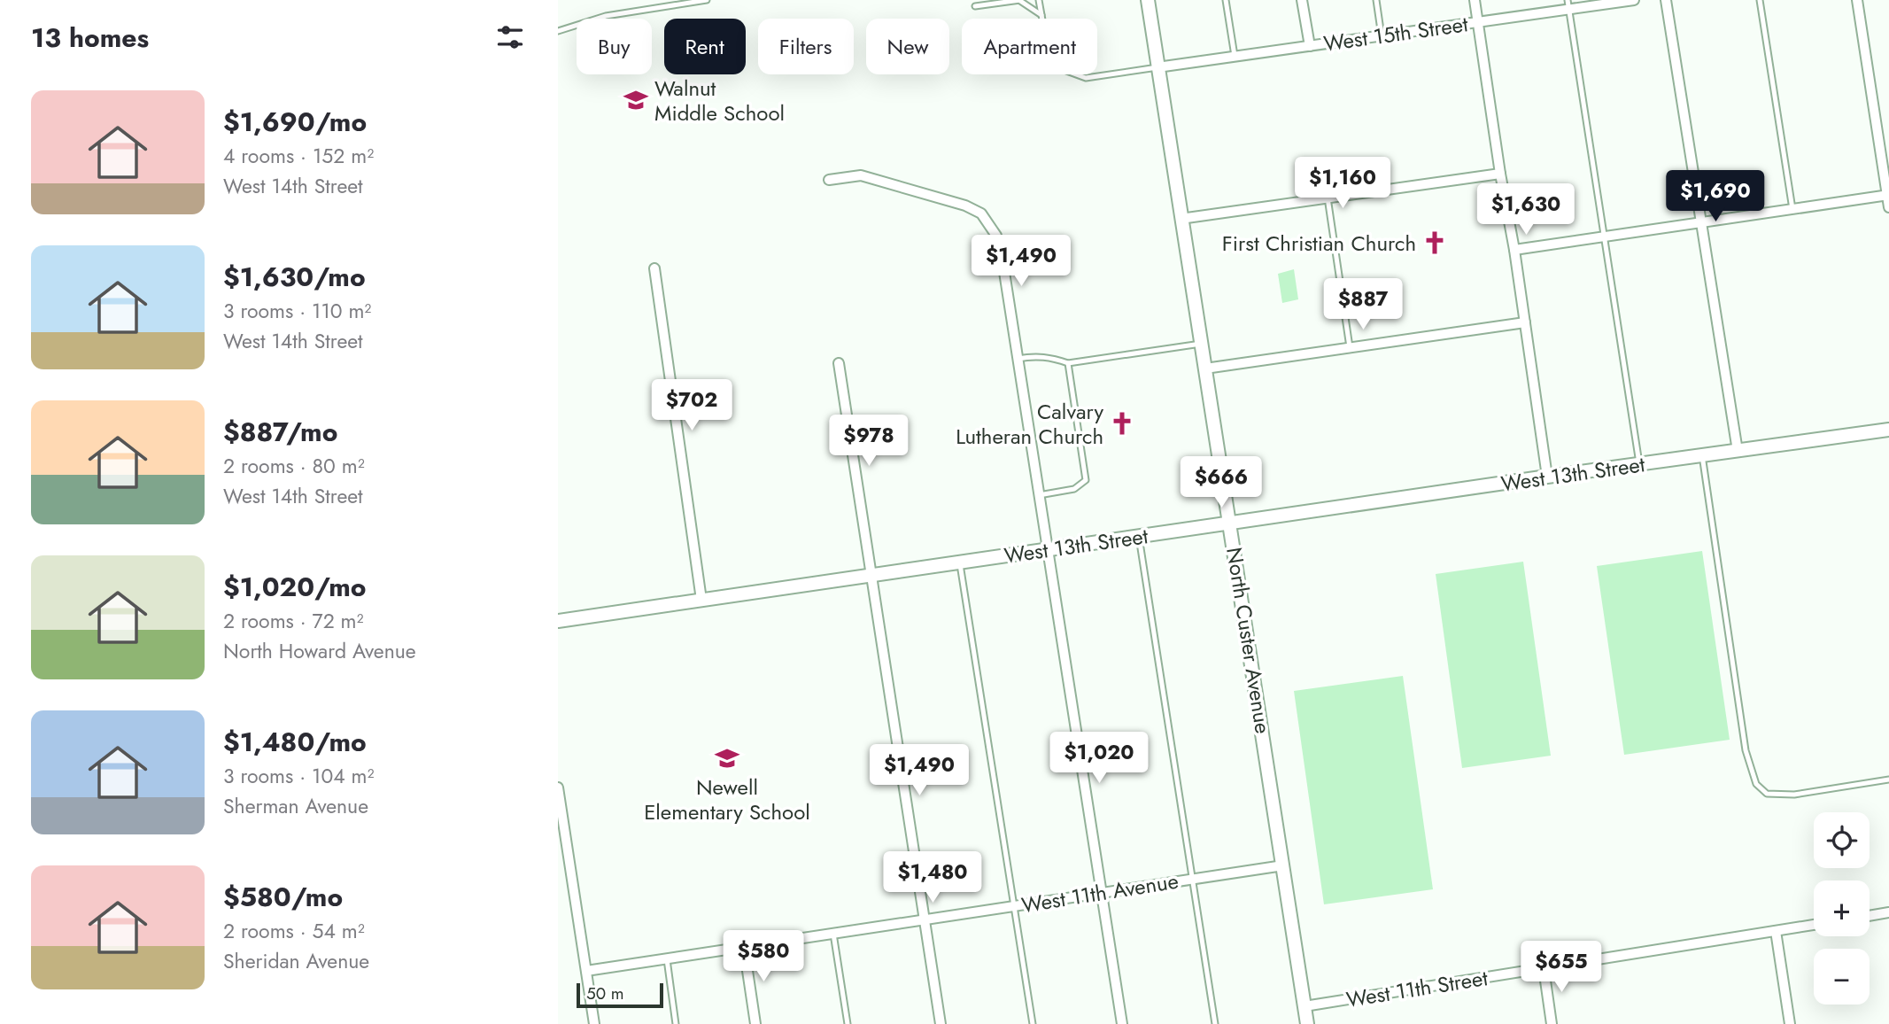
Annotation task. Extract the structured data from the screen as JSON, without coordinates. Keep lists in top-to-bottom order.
{
  "streets": {
    "main road": ["West 13th Street", "North Custer Avenue"],
    "street": ["West 15th Street", "West 11th Avenue", "West 11th Street"]
  },
  "crossings": [
    ["West 15th Street", "North Custer Avenue"],
    ["West 13th Street", "North Custer Avenue"],
    ["North Custer Avenue", "West 11th Avenue"],
    ["North Custer Avenue", "West 11th Street"]
  ],
  "places": {
    "school or university": ["Walnut Middle School", "Newell Elementary School"],
    "church": ["First Christian Church", "Calvary Lutheran Church"]
  },
  "scale_bar": "50 m",
  "page": {
    "heading": "13 homes",
    "chip": [
      "Buy",
      "Rent",
      "Filters",
      "New",
      "Apartment"
    ],
    "list": [
      {
        "name": "$1,690/mo",
        "note": "4 rooms · 152 m² · West 14th Street"
      },
      {
        "name": "$1,630/mo",
        "note": "3 rooms · 110 m² · West 14th Street"
      },
      {
        "name": "$887/mo",
        "note": "2 rooms · 80 m² · West 14th Street"
      },
      {
        "name": "$1,020/mo",
        "note": "2 rooms · 72 m² · North Howard Avenue"
      },
      {
        "name": "$1,480/mo",
        "note": "3 rooms · 104 m² · Sherman Avenue"
      },
      {
        "name": "$580/mo",
        "note": "2 rooms · 54 m² · Sheridan Avenue"
      }
    ],
    "price": [
      "$1,160",
      "$1,690",
      "$1,630",
      "$1,490",
      "$887",
      "$702",
      "$978",
      "$666",
      "$1,020",
      "$1,490",
      "$1,480",
      "$580",
      "$655"
    ],
    "map_buttons": ["+", "−"],
    "scale": "50 m"
  }
}
